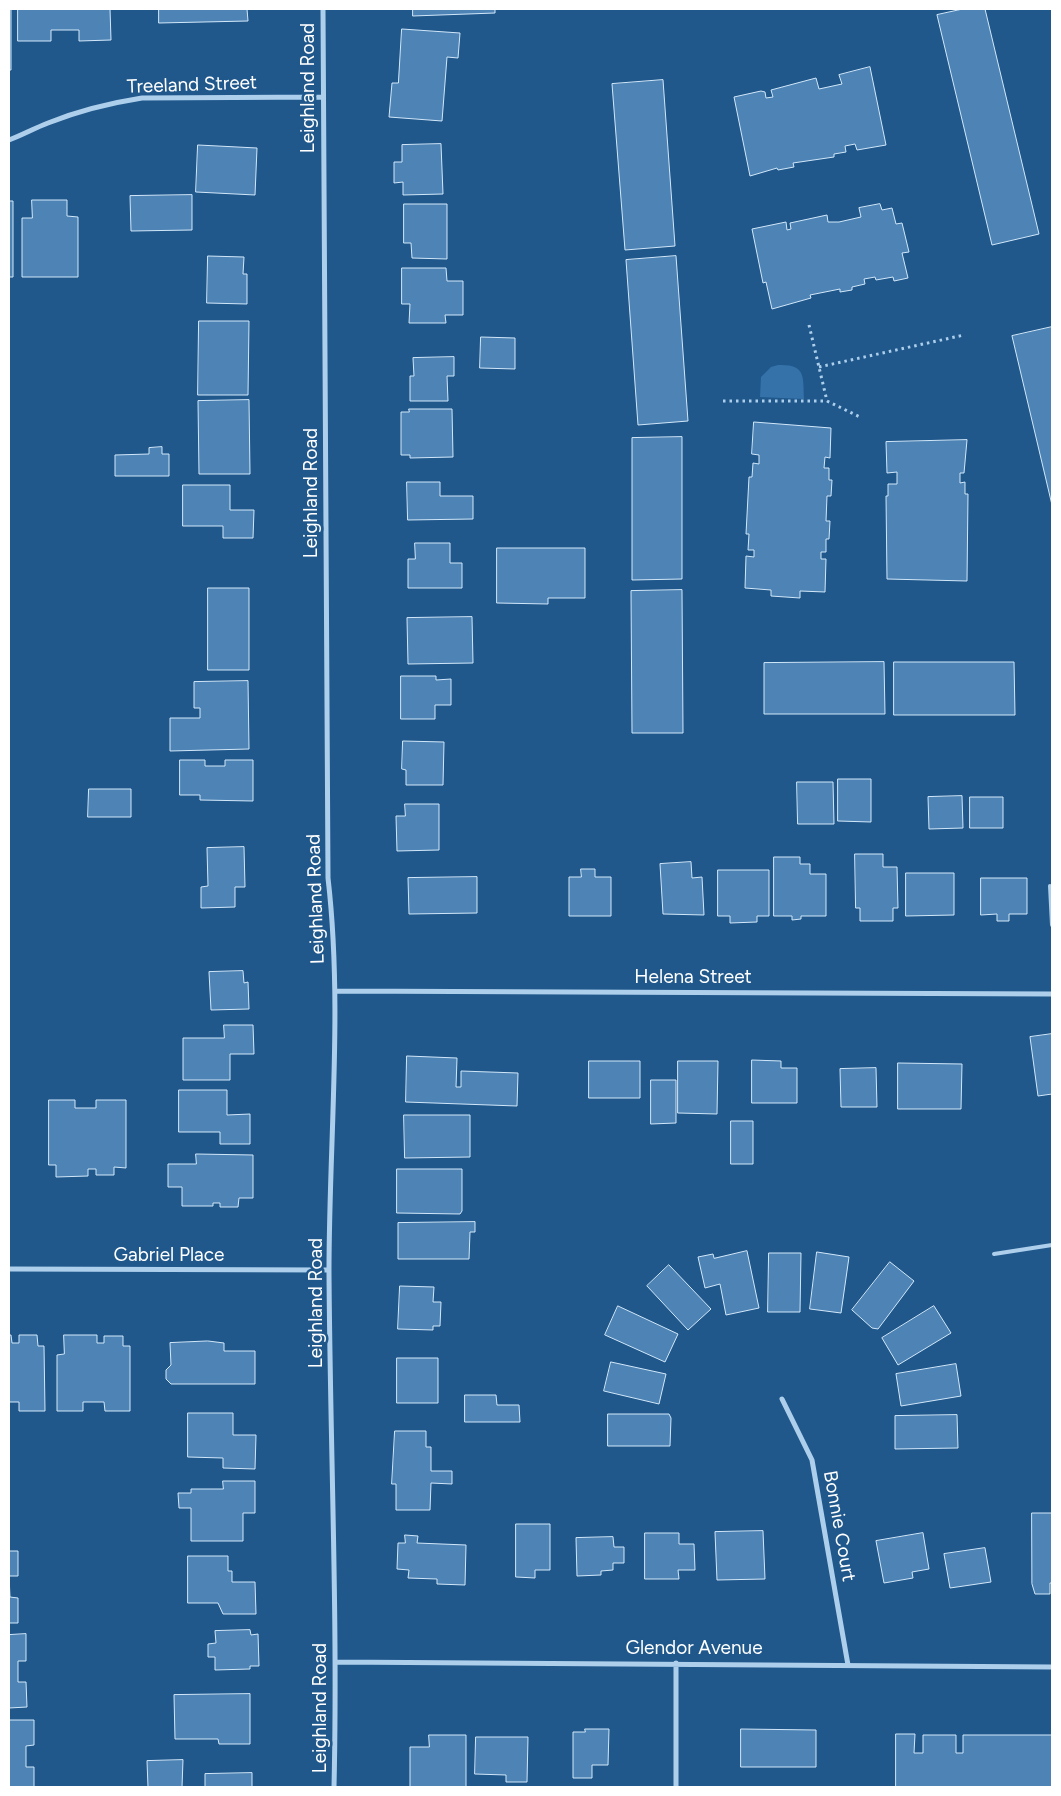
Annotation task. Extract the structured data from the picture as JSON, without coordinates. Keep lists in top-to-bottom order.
{
  "streets": {
    "street": [
      "Treeland Street",
      "Leighland Road",
      "Helena Street",
      "Gabriel Place",
      "Bonnie Court",
      "Glendor Avenue"
    ]
  },
  "crossings": [
    ["Treeland Street", "Leighland Road"],
    ["Leighland Road", "Helena Street"],
    ["Leighland Road", "Gabriel Place"],
    ["Leighland Road", "Glendor Avenue"],
    ["Bonnie Court", "Glendor Avenue"]
  ]
}
